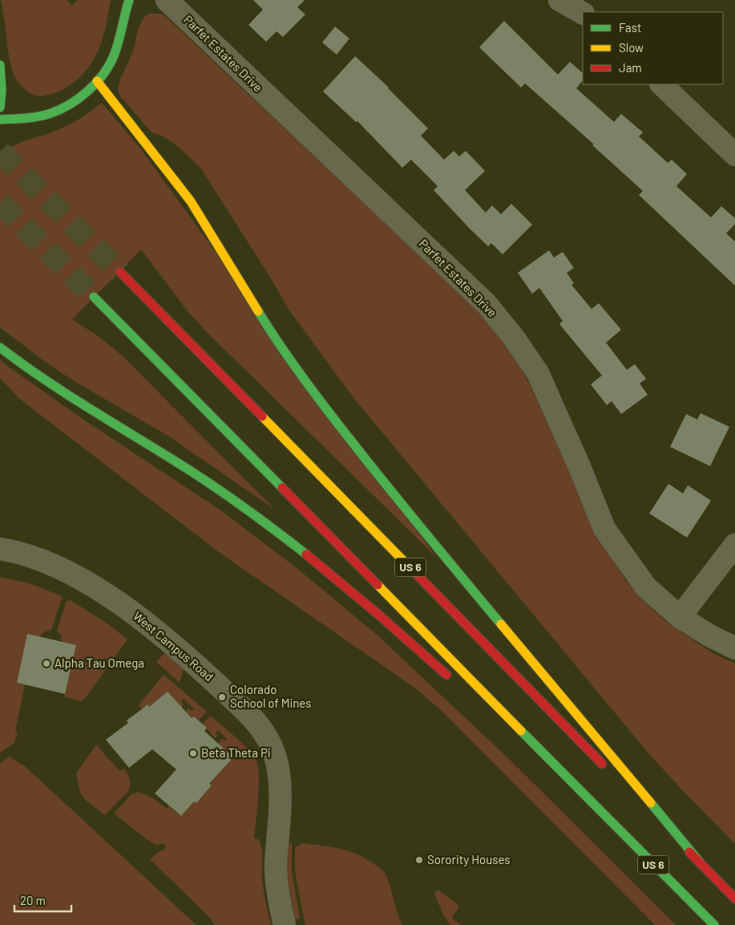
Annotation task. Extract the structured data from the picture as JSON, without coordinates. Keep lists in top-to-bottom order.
{
  "streets": {
    "main road": ["US 6"],
    "street": ["Parfet Estates Drive", "West Campus Road"]
  },
  "places": [
    "Alpha Tau Omega",
    "Colorado School of Mines",
    "Beta Theta Pi",
    "Sorority Houses"
  ],
  "legend": ["Fast", "Slow", "Jam"],
  "scale_bar": "20 m"
}
